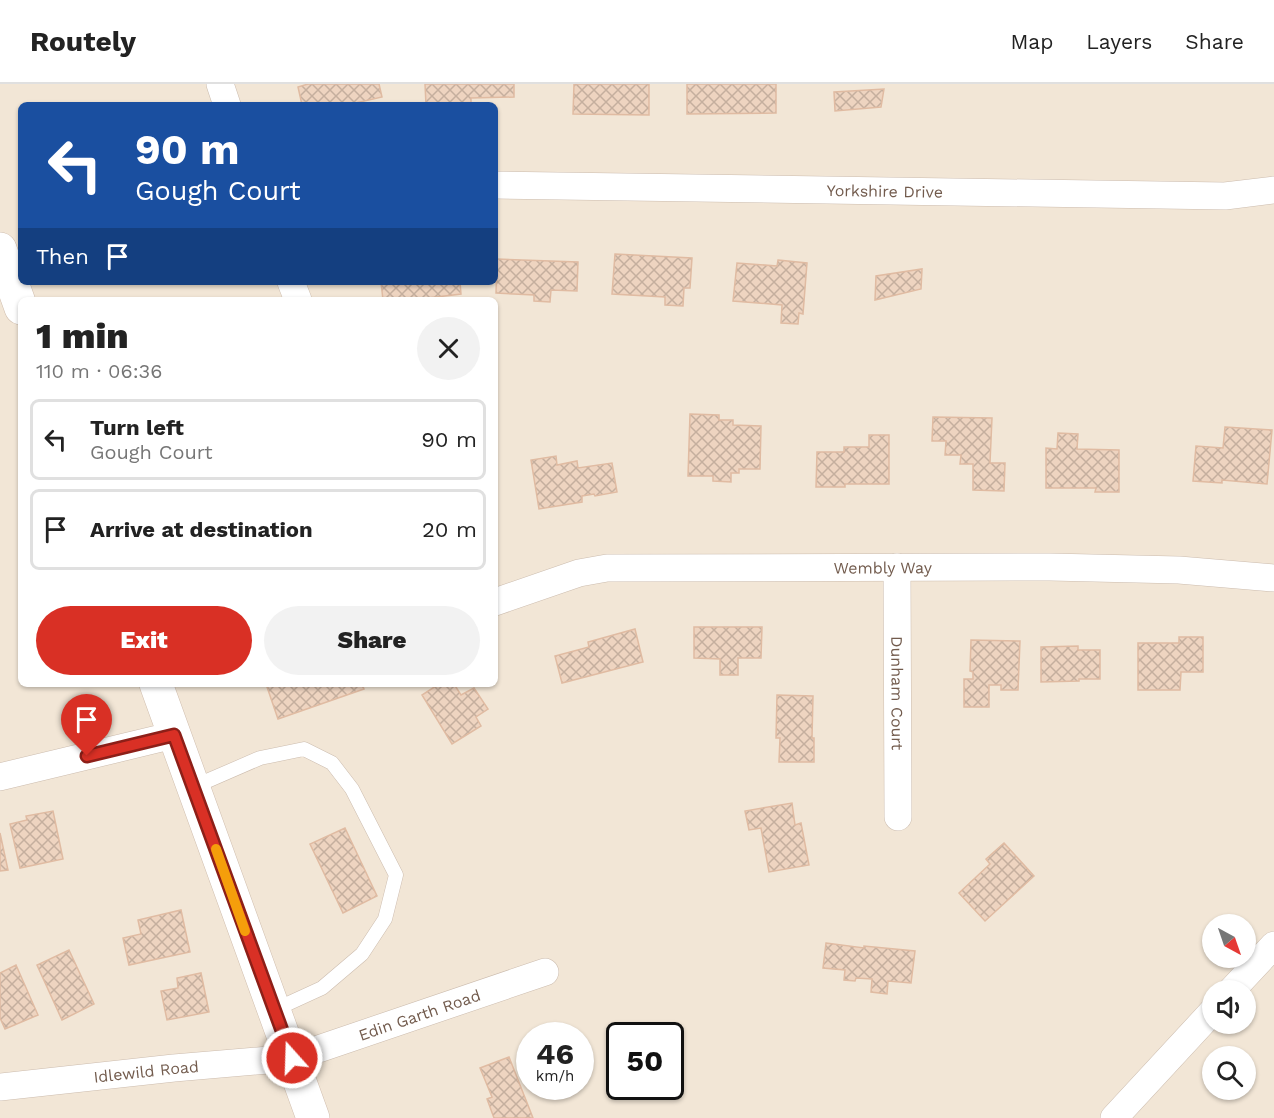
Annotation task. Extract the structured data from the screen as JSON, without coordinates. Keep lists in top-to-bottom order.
{
  "streets": {
    "street": [
      "Yorkshire Drive",
      "Wembly Way",
      "Dunham Court",
      "Edin Garth Road",
      "Idlewild Road"
    ]
  },
  "crossings": [
    ["Wembly Way", "Dunham Court"],
    ["Edin Garth Road", "Idlewild Road"]
  ],
  "north": "bottom right",
  "page": {
    "header": "Routely",
    "nav": ["Map", "Layers", "Share"],
    "turn": ["90 m", "Gough Court"],
    "then": "Then",
    "heading": ["1 min", "110 m · 06:36"],
    "list": [
      {
        "name": "Turn left",
        "note": "Gough Court",
        "value": "90 m"
      },
      {
        "name": "Arrive at destination",
        "value": "20 m"
      }
    ],
    "buttons": ["Exit", "Share"],
    "speed": "46 km/h",
    "limit": "50"
  }
}
